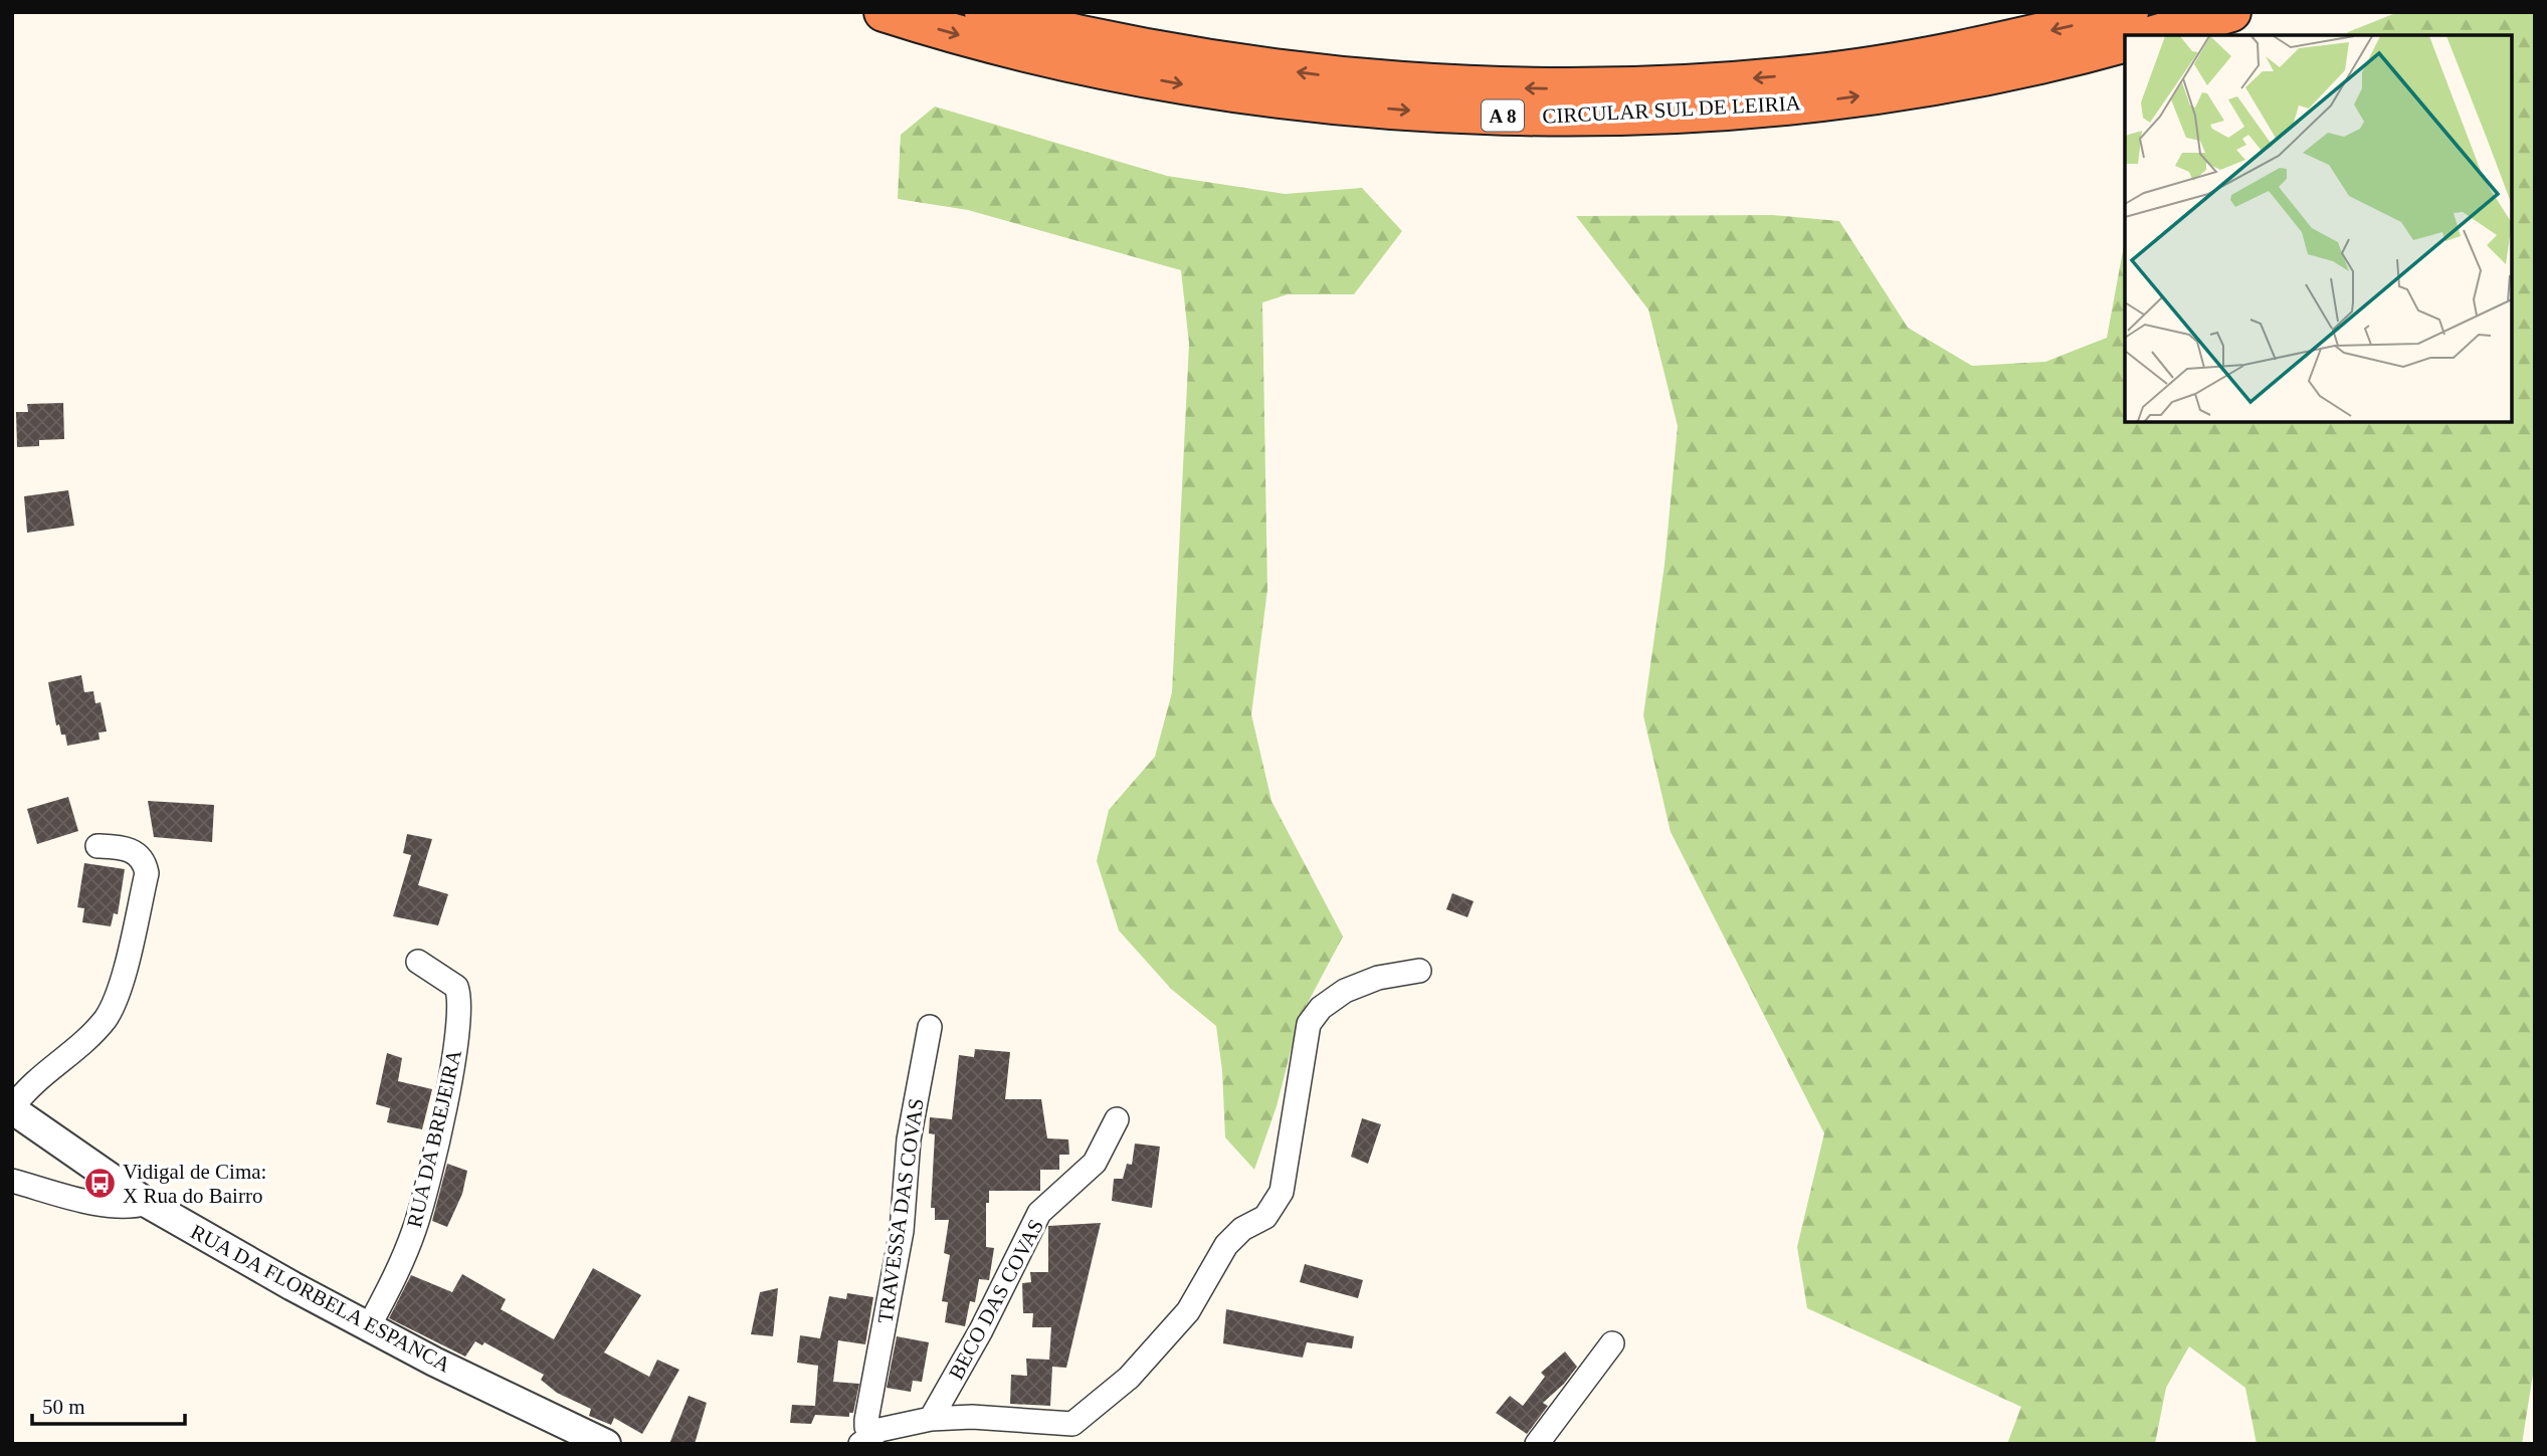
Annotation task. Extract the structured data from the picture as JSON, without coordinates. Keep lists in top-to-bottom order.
{
  "streets": {
    "highway": ["CIRCULAR SUL DE LEIRIA", "A 8"],
    "street": [
      "RUA DA BREJEIRA",
      "TRAVESSA DAS COVAS",
      "RUA DA FLORBELA ESPANCA",
      "BECO DAS COVAS"
    ]
  },
  "crossings": [
    ["RUA DA BREJEIRA", "RUA DA FLORBELA ESPANCA"]
  ],
  "places": {
    "bus stop": ["Vidigal de Cima: X Rua do Bairro"]
  },
  "scale_bar": "50 m"
}
